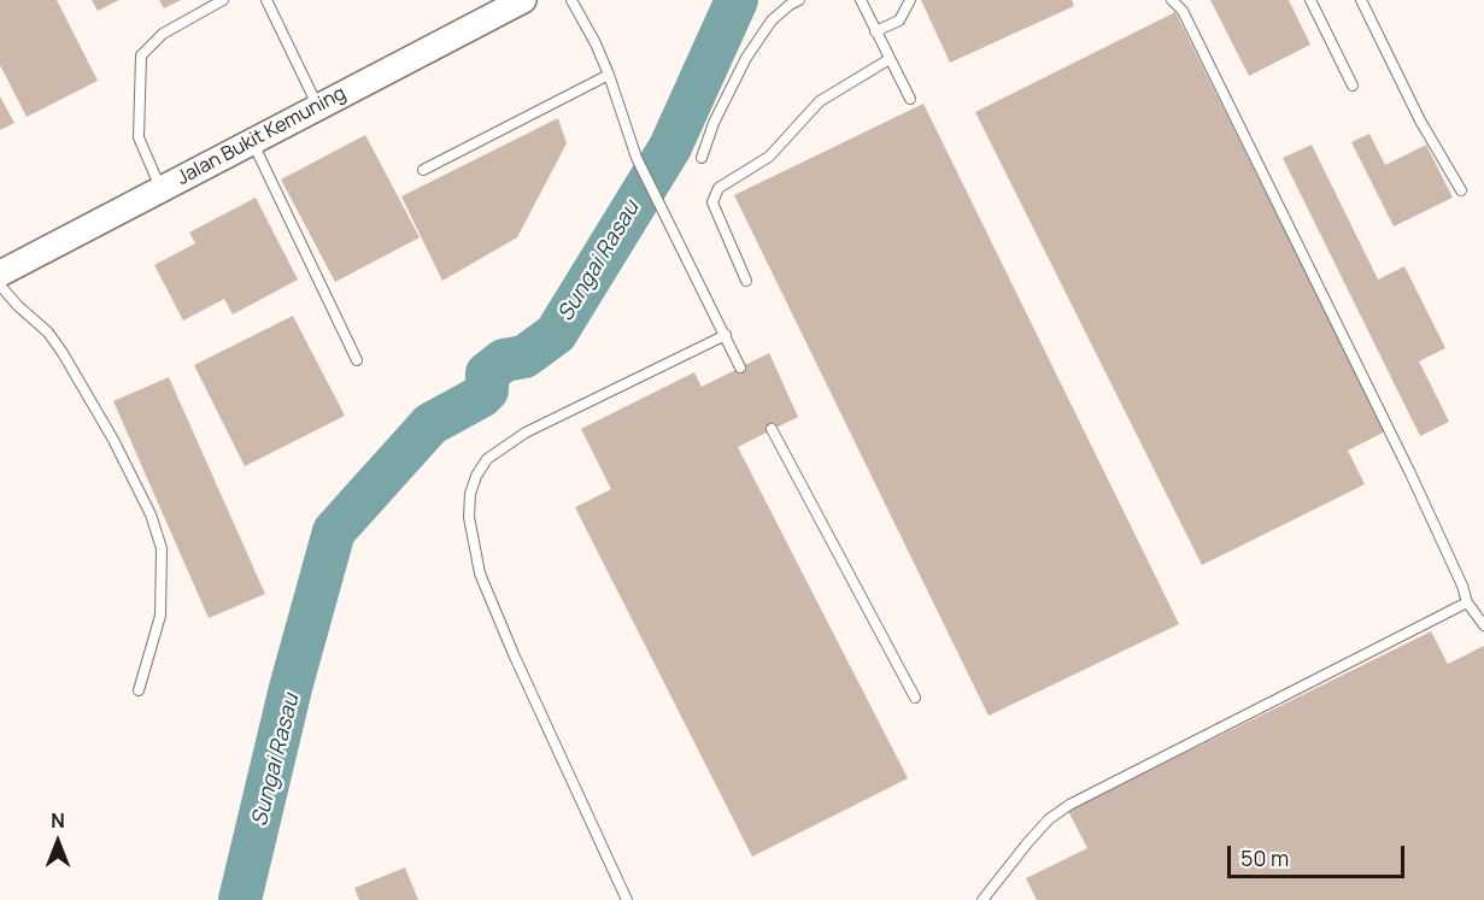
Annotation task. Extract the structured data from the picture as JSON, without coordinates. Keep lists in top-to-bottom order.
{
  "streets": {
    "main road": ["Jalan Bukit Kemuning"]
  },
  "water": ["Sungai Rasau"],
  "scale_bar": "50 m",
  "north": "top"
}
